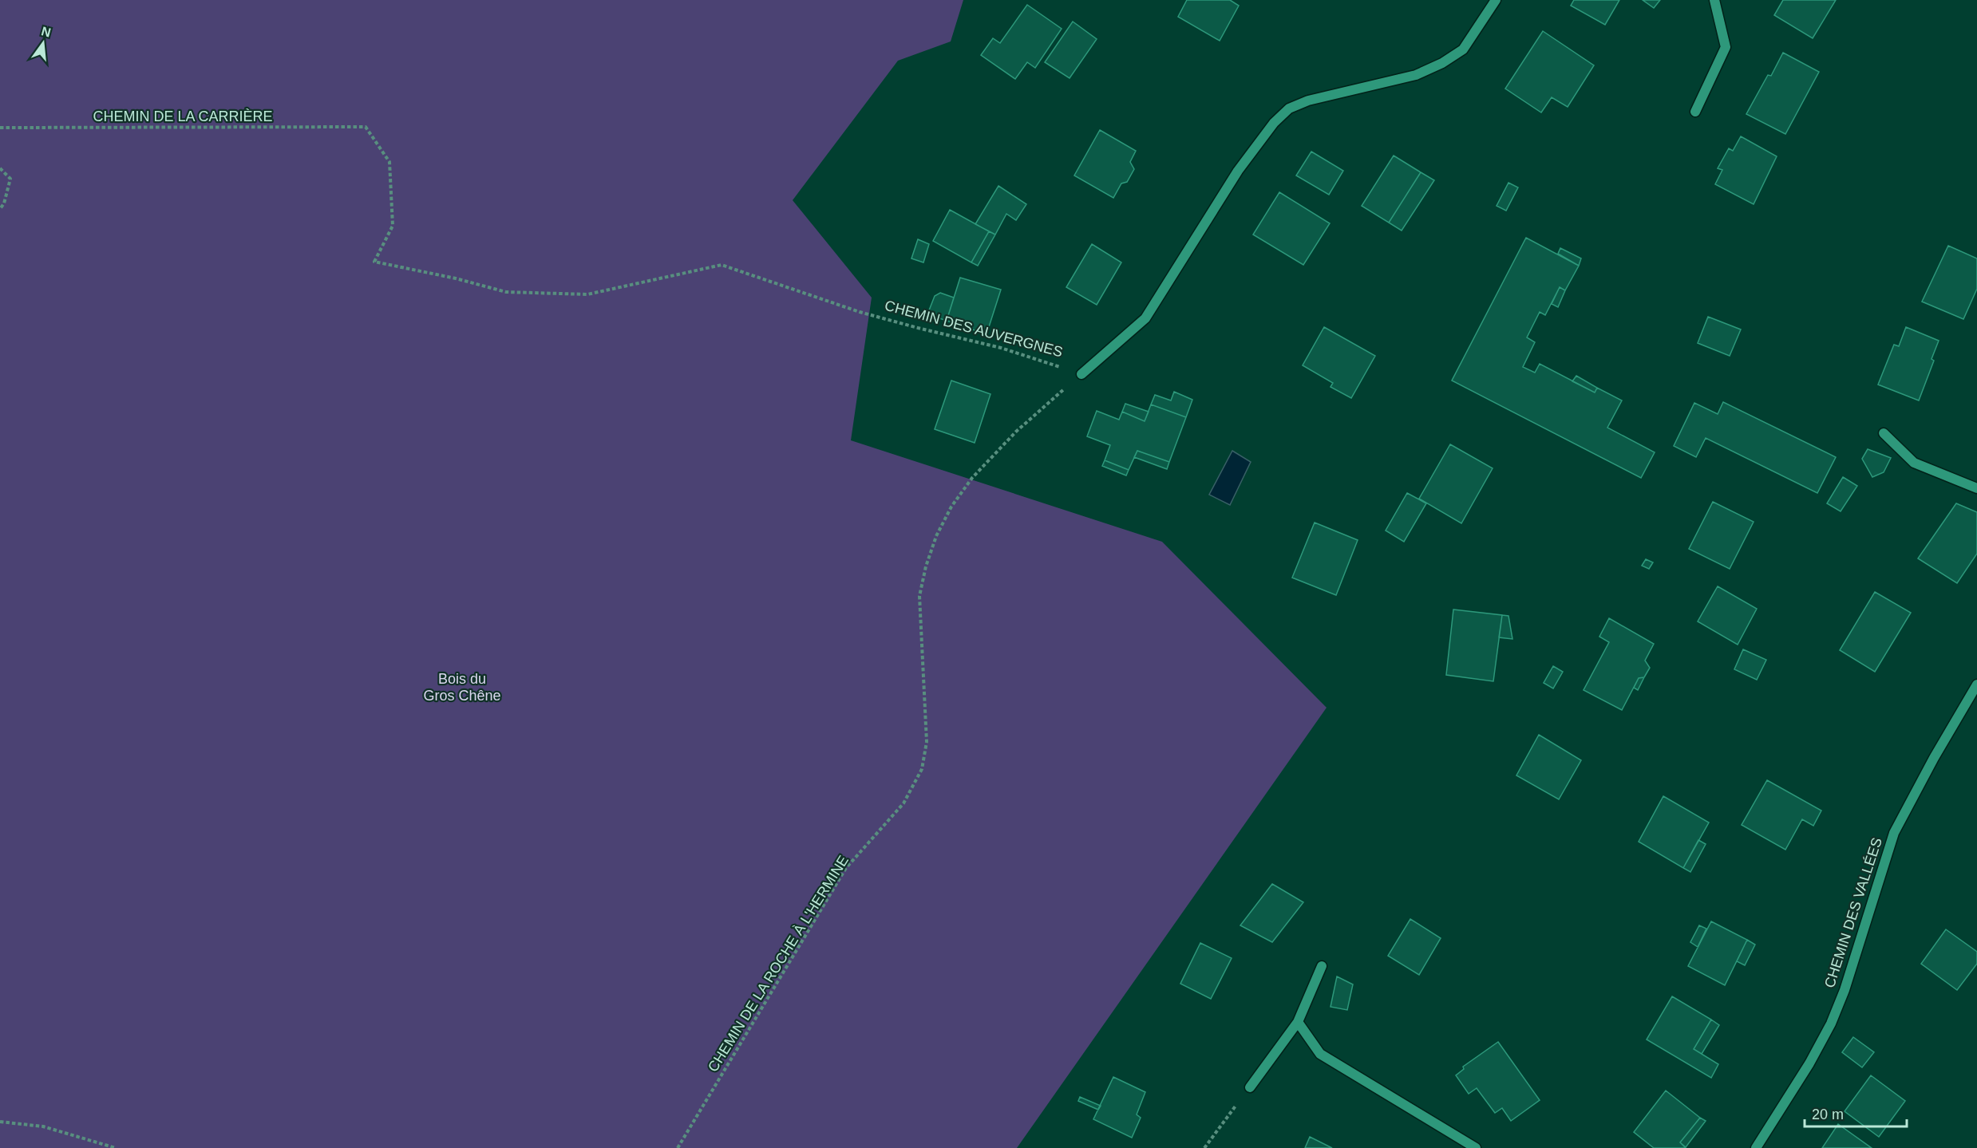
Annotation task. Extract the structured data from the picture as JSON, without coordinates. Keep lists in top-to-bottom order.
{
  "streets": {
    "street": ["CHEMIN DES VALLÉES"],
    "path": ["CHEMIN DE LA CARRIÈRE", "CHEMIN DES AUVERGNES", "CHEMIN DE LA ROCHE À L'HERMINE"]
  },
  "crossings": [
    ["CHEMIN DE LA CARRIÈRE", "CHEMIN DES AUVERGNES"],
    ["CHEMIN DES AUVERGNES", "CHEMIN DE LA ROCHE À L'HERMINE"]
  ],
  "parks": ["Bois du Gros Chêne"],
  "scale_bar": "20 m",
  "north": "top"
}
